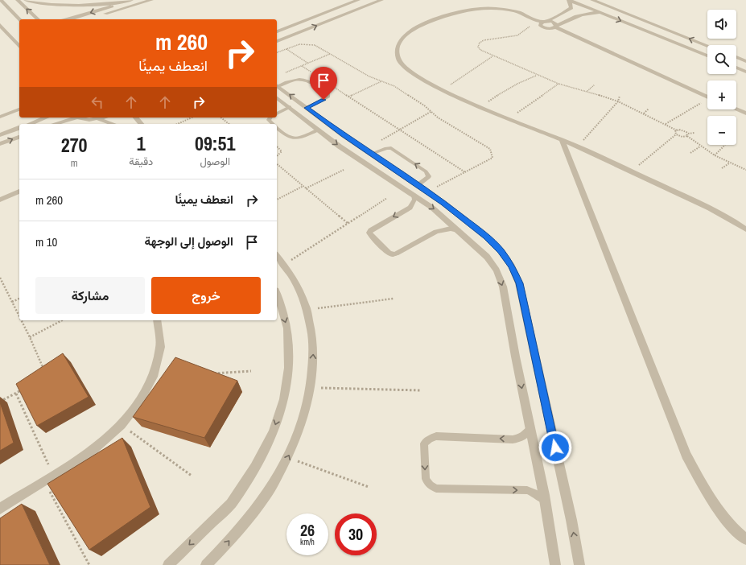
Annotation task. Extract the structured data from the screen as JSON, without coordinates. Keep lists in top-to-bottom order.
{
  "page": {
    "map_buttons": ["+", "−"],
    "turn": ["260 m", "انعطف يمينًا"],
    "eta": [
      "09:51",
      "الوصول",
      "1",
      "دقيقة",
      "270",
      "m"
    ],
    "list": [
      {
        "name": "انعطف يمينًا",
        "value": "260 m"
      },
      {
        "name": "الوصول إلى الوجهة",
        "value": "10 m"
      }
    ],
    "buttons": ["خروج", "مشاركة"],
    "speed": "26 km/h",
    "limit": "30"
  }
}
